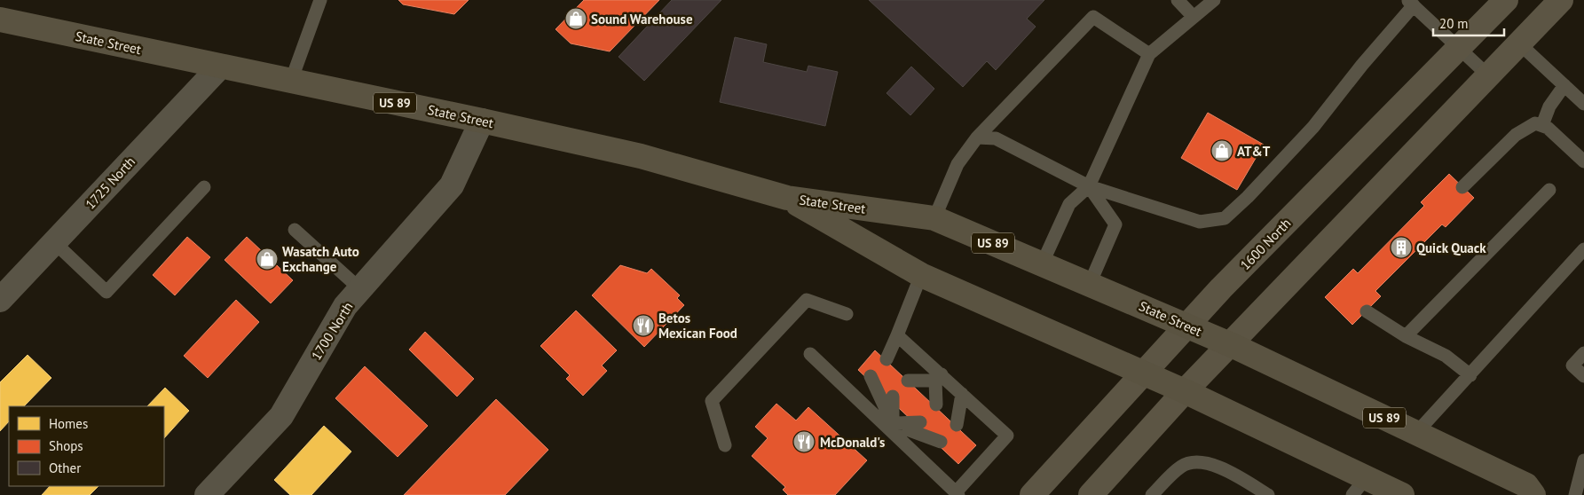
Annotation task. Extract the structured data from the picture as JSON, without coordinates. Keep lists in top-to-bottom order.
{
  "streets": {
    "main road": ["State Street", "US 89", "1600 North"],
    "street": ["1725 North", "1700 North"]
  },
  "crossings": [
    ["State Street", "1725 North"],
    ["State Street", "1600 North"],
    ["State Street", "1700 North"]
  ],
  "places": {
    "shop": ["Sound Warehouse", "AT&T", "Wasatch Auto Exchange"],
    "building": ["Quick Quack"],
    "restaurant": ["Betos Mexican Food", "McDonald's"]
  },
  "legend": ["Homes", "Shops", "Other"],
  "scale_bar": "20 m"
}
